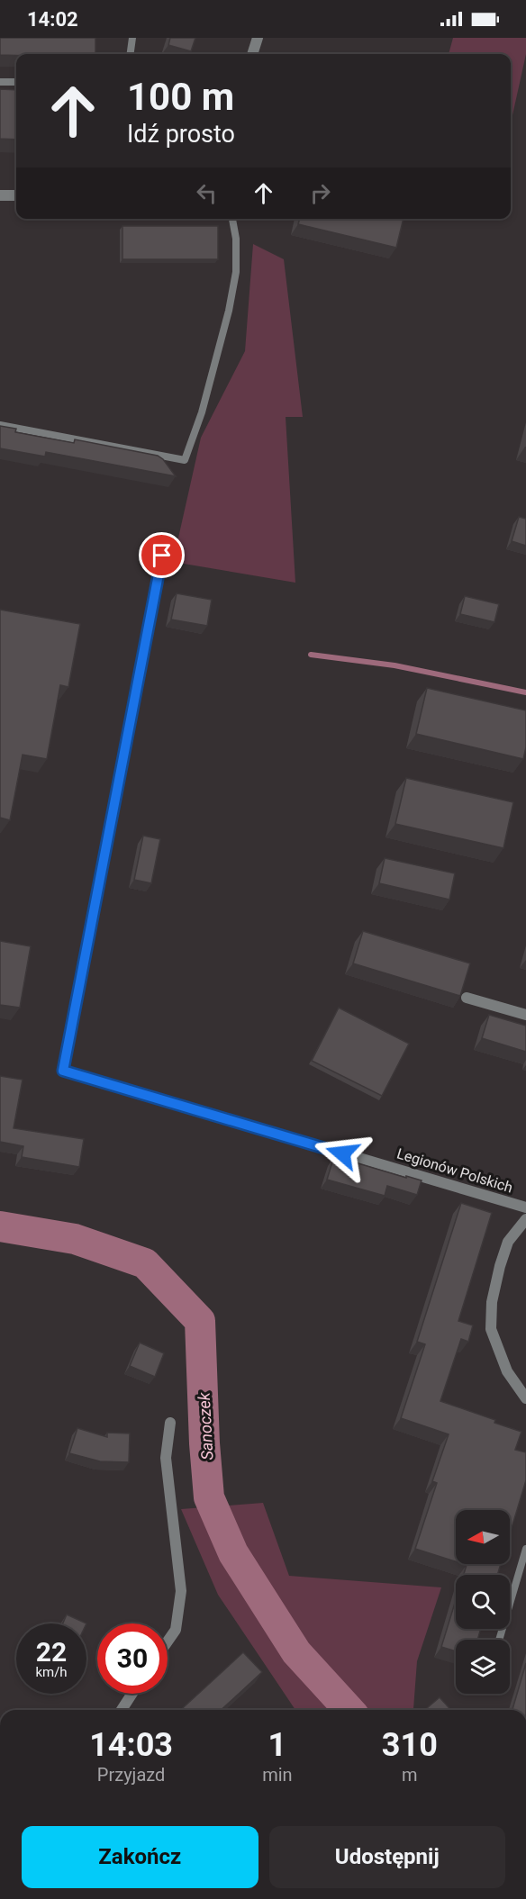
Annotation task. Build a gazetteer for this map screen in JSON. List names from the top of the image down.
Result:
{
  "streets": {
    "street": ["Legionów Polskich"]
  },
  "water": ["Sanoczek"],
  "north": "left",
  "page": {
    "status": "14:02",
    "turn": ["100 m", "Idź prosto"],
    "speed": "22 km/h",
    "limit": "30",
    "eta": [
      "14:03",
      "Przyjazd",
      "1",
      "min",
      "310",
      "m"
    ],
    "buttons": ["Zakończ", "Udostępnij"]
  }
}
